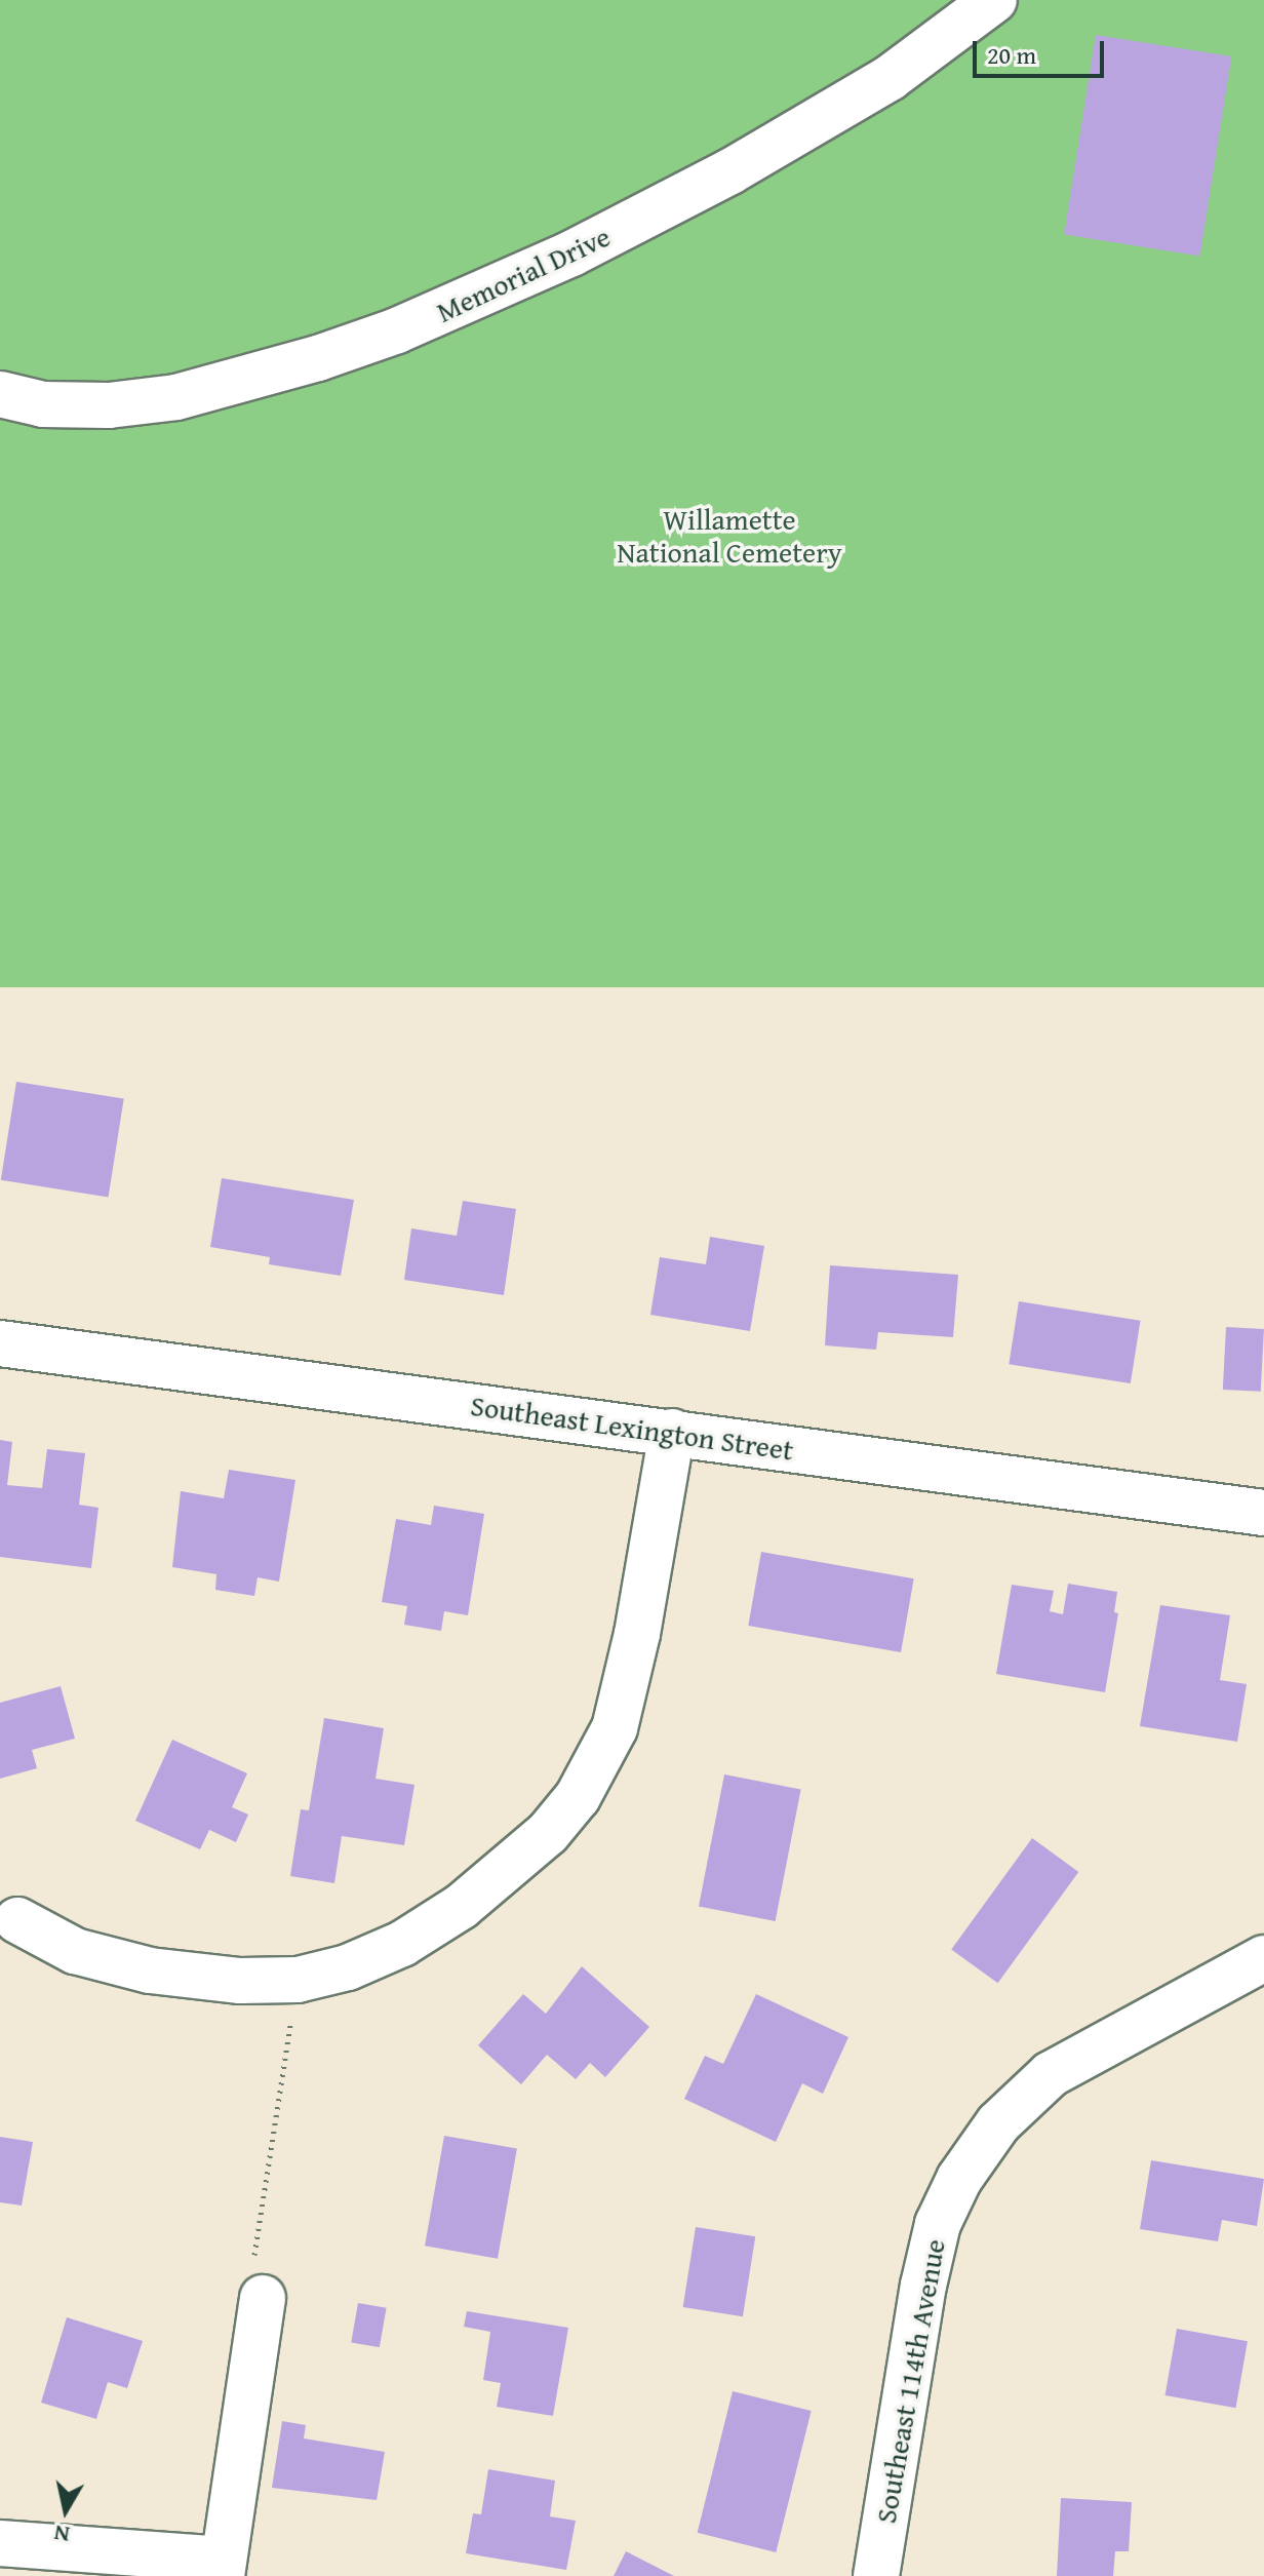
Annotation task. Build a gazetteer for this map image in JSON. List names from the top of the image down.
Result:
{
  "streets": {
    "street": ["Memorial Drive", "Southeast Lexington Street", "Southeast 114th Avenue"]
  },
  "parks": ["Willamette National Cemetery"],
  "scale_bar": "20 m",
  "north": "bottom"
}
